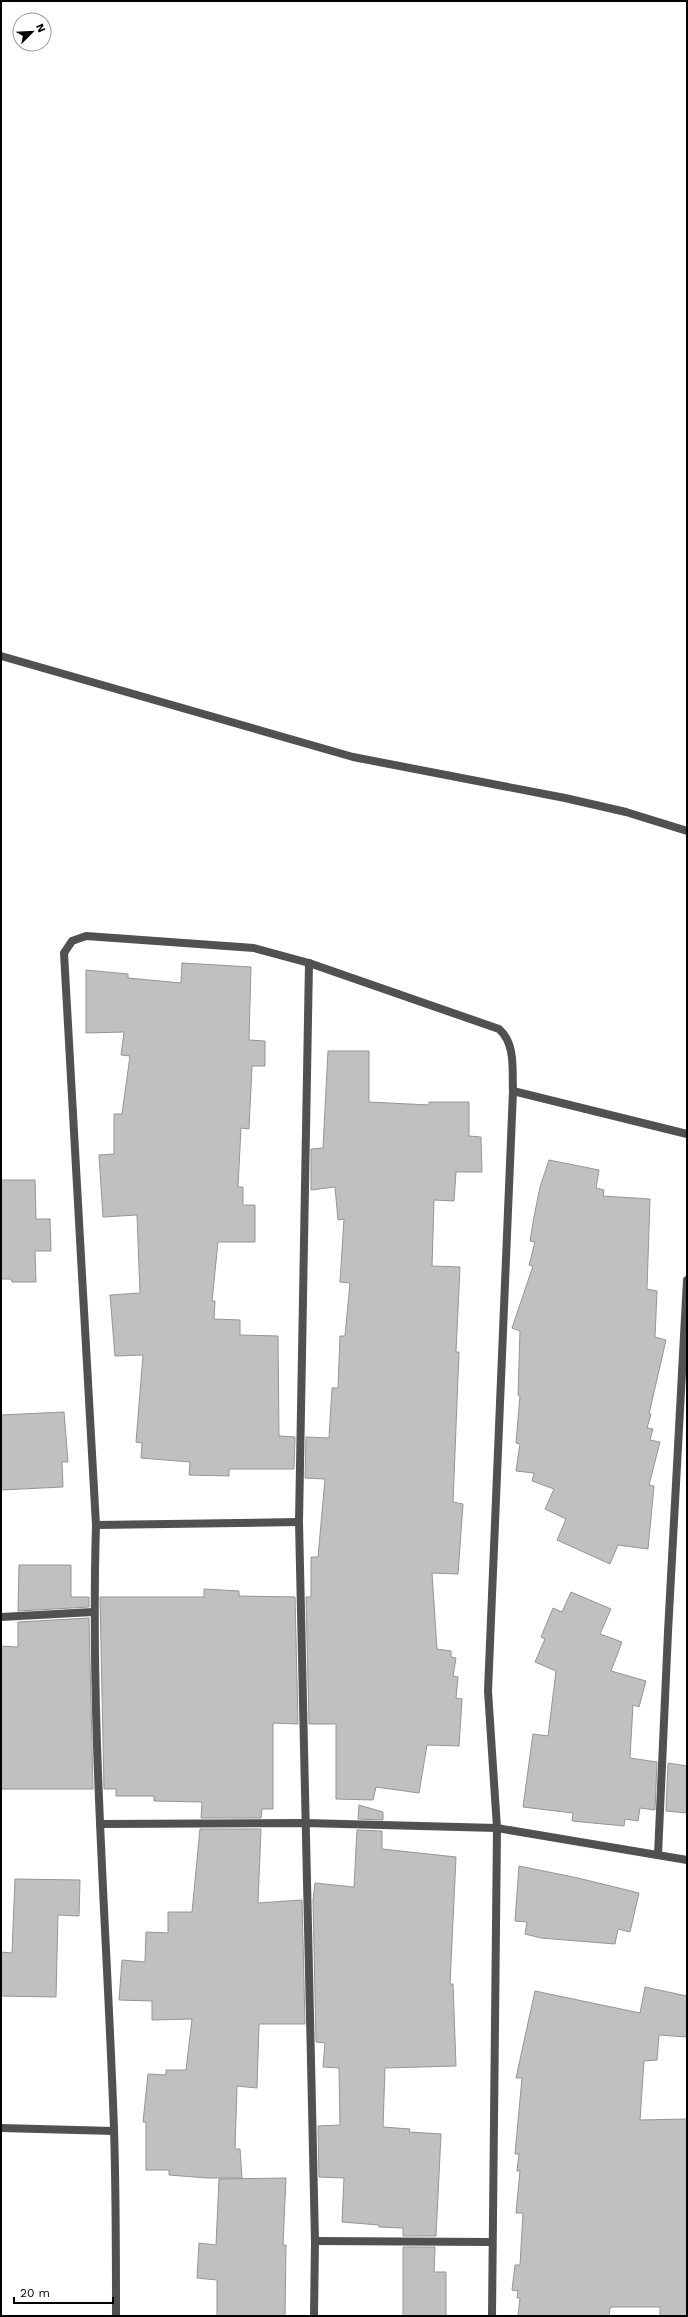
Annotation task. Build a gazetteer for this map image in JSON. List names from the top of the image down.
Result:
{
  "scale_bar": "20 m",
  "north": "top right"
}
